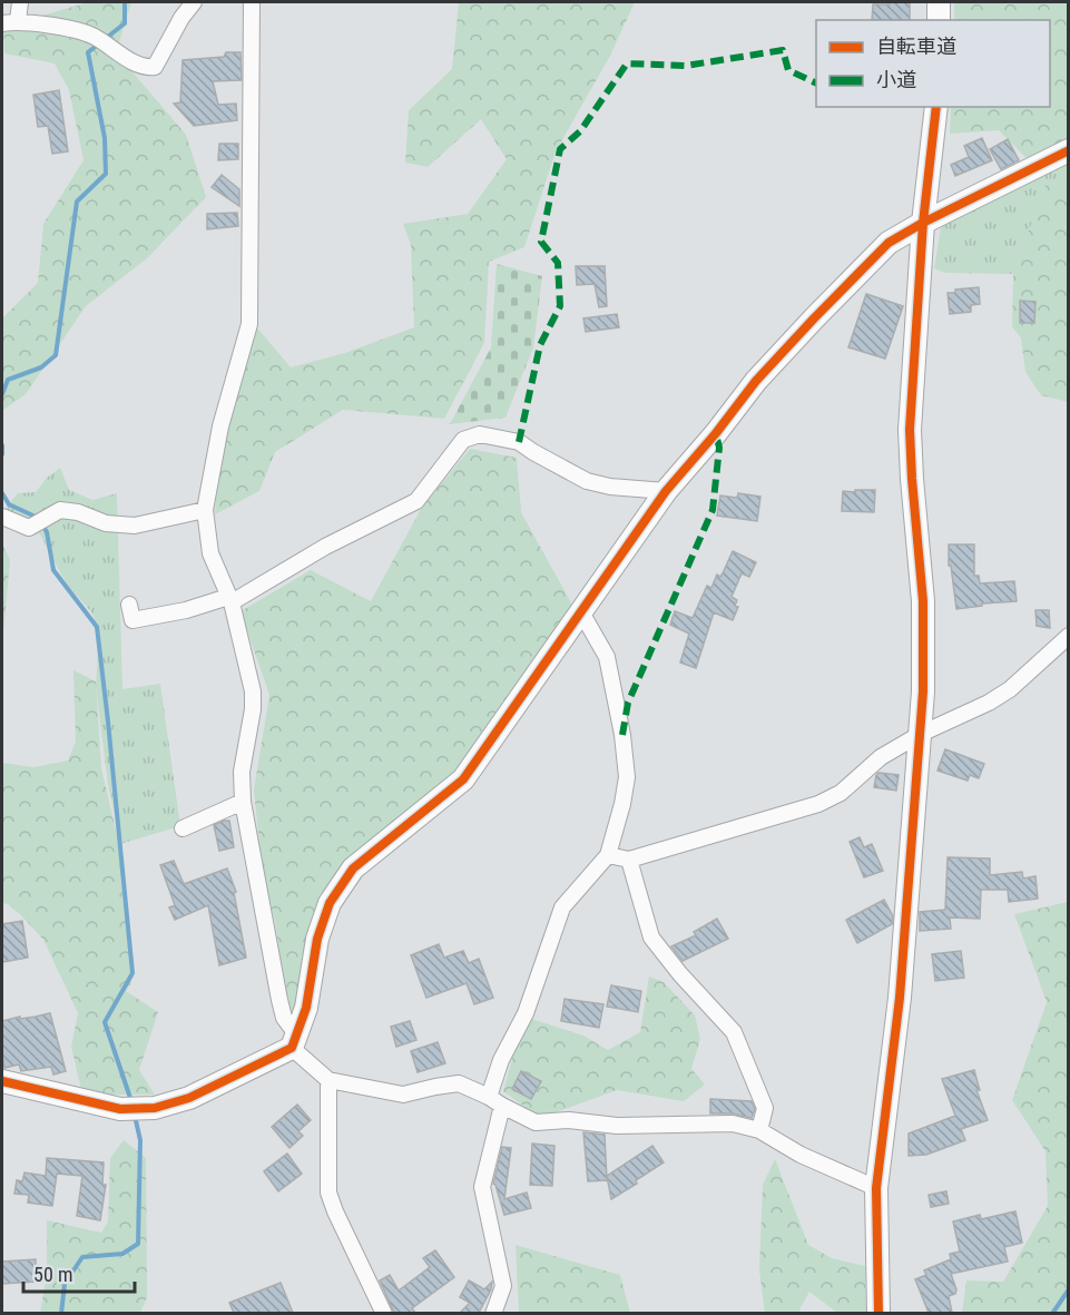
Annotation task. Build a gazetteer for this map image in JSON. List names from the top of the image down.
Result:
{
  "legend": ["自転車道", "小道"],
  "scale_bar": "50 m"
}
